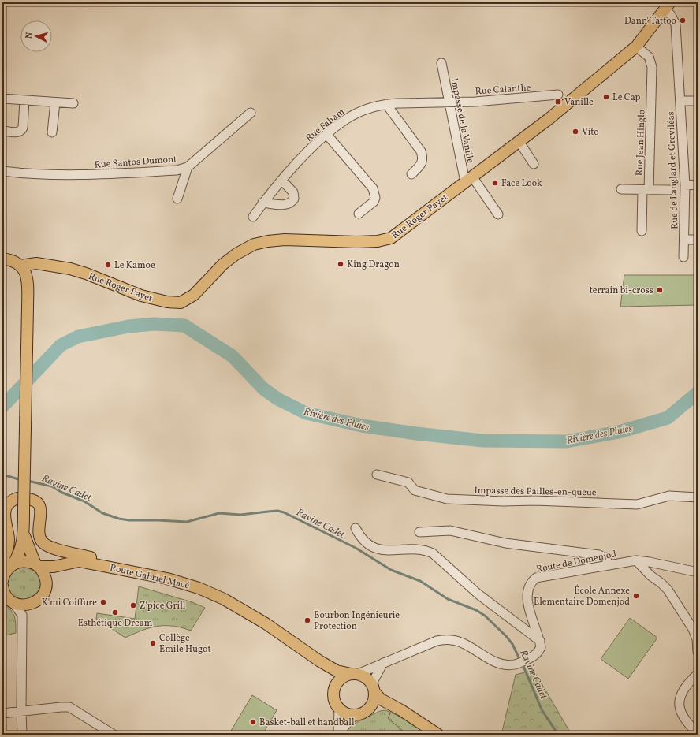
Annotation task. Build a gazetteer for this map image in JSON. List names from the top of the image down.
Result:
{
  "streets": {
    "main road": ["Rue Roger Payet", "Route Gabriel Macé"],
    "street": [
      "Rue Calanthe",
      "Impasse de la Vanille",
      "Rue Faham",
      "Rue Jean Hinglo",
      "Rue Santos Dumont",
      "Rue de Langlard et Greviléas",
      "Impasse des Pailles-en-queue",
      "Route de Domenjod"
    ]
  },
  "crossings": [
    ["Rue Calanthe", "Impasse de la Vanille"],
    ["Rue Calanthe", "Rue Faham"],
    ["Impasse de la Vanille", "Rue Faham"],
    ["Impasse de la Vanille", "Rue Roger Payet"],
    ["Rue Jean Hinglo", "Rue Roger Payet"],
    ["Rue de Langlard et Greviléas", "Rue Roger Payet"]
  ],
  "water": ["Rivière des Pluies", "Ravine Cadet"],
  "places": {
    "other": [
      "Dann' Tattoo",
      "Le Cap",
      "Vito",
      "Face Look",
      "King Dragon",
      "Le Kamoe",
      "terrain bi-cross",
      "École Annexe Elementaire Domenjod",
      "K'mi Coiffure",
      "Z'pice Grill",
      "Esthétique Dream",
      "Bourbon Ingénieurie Protection",
      "Collège Emile Hugot",
      "Basket-ball et handball"
    ],
    "transit": ["Vanille"]
  },
  "north": "left"
}
